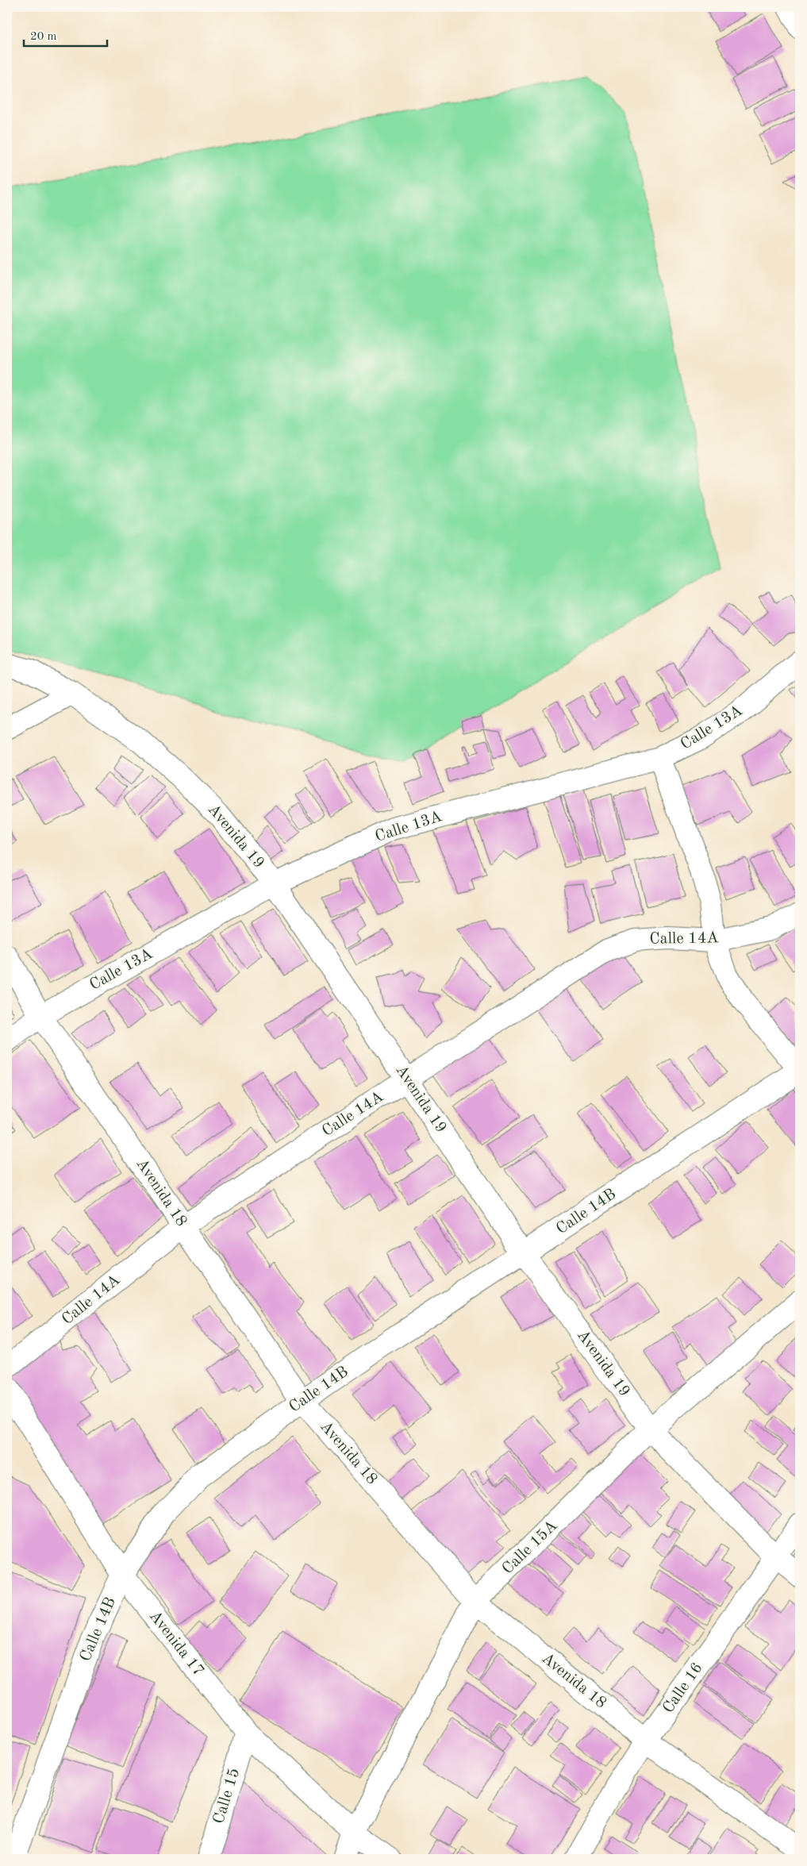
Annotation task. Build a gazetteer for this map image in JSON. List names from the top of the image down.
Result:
{
  "streets": {
    "street": [
      "Calle 13A",
      "Avenida 19",
      "Calle 14A",
      "Avenida 18",
      "Calle 14B",
      "Calle 15A",
      "Avenida 17",
      "Calle 16",
      "Calle 15"
    ]
  },
  "crossings": [
    ["Calle 13A", "Avenida 19"],
    ["Calle 13A", "Avenida 18"],
    ["Avenida 19", "Calle 14A"],
    ["Avenida 19", "Calle 14B"],
    ["Avenida 19", "Calle 15A"],
    ["Avenida 19", "Calle 16"],
    ["Calle 14A", "Avenida 18"],
    ["Avenida 18", "Calle 14B"],
    ["Avenida 18", "Calle 15A"],
    ["Avenida 18", "Calle 16"],
    ["Calle 14B", "Avenida 17"],
    ["Calle 15A", "Avenida 17"],
    ["Avenida 17", "Calle 15"]
  ],
  "scale_bar": "20 m"
}
